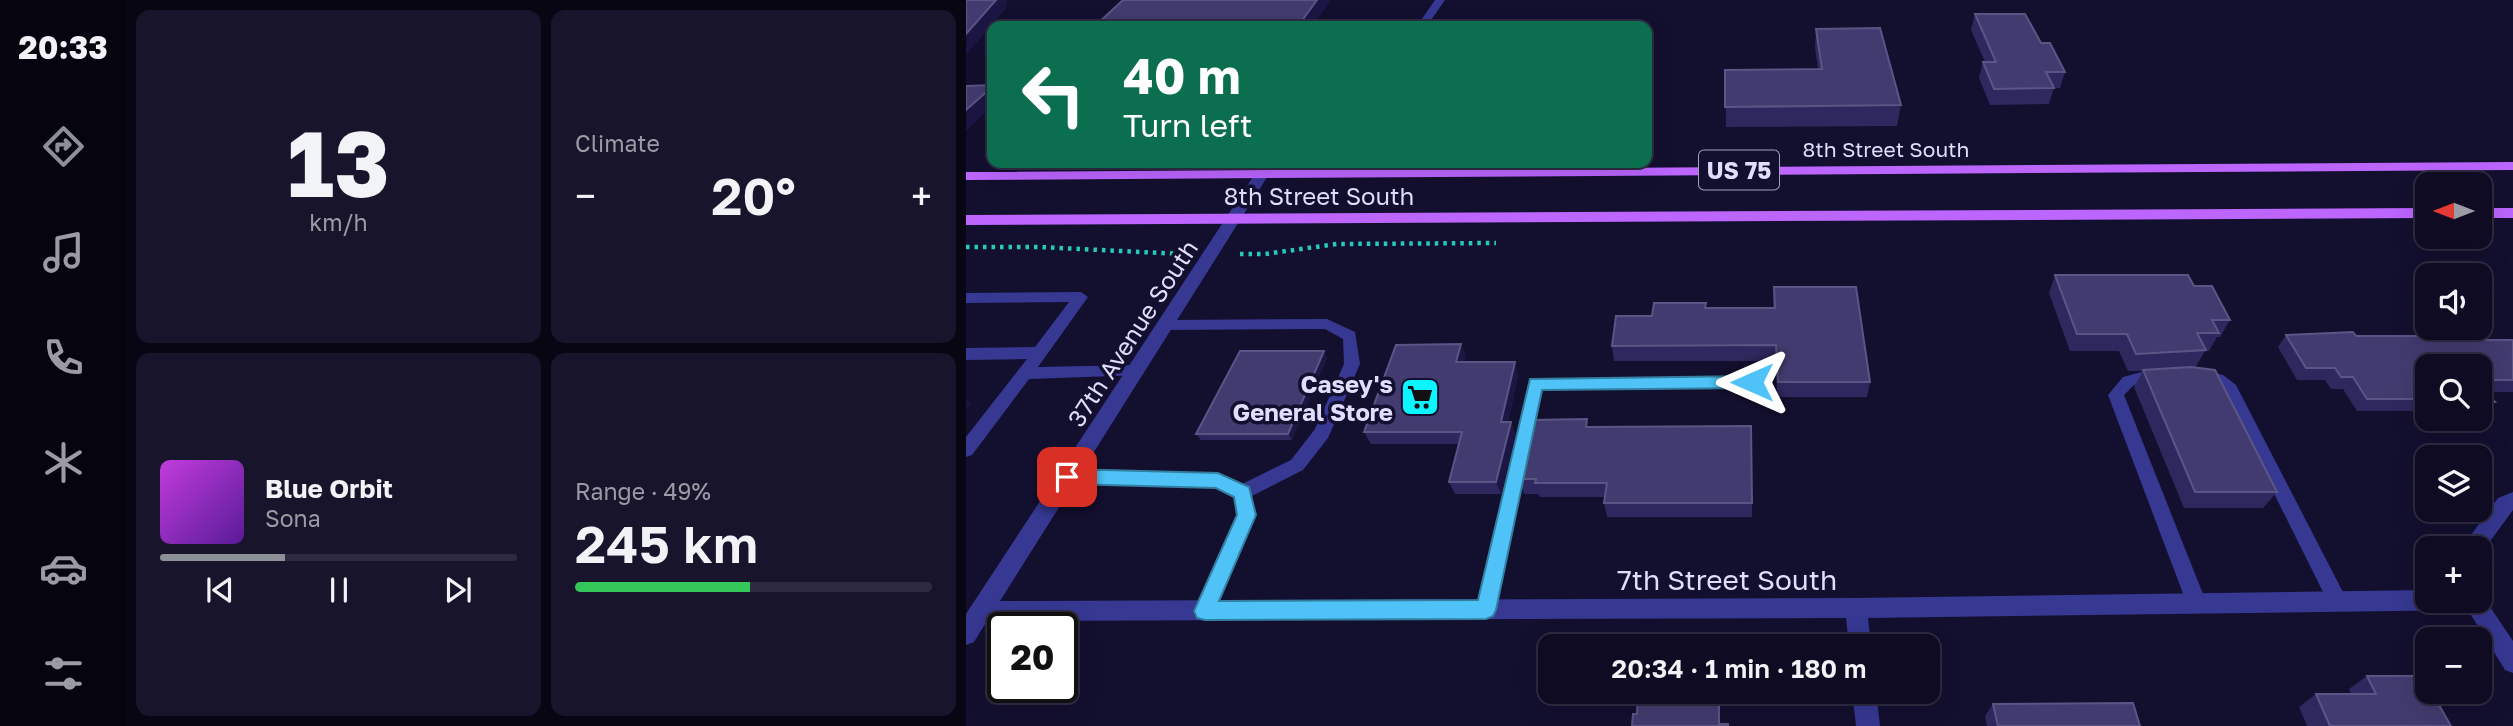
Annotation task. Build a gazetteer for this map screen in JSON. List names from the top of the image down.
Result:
{
  "streets": {
    "main road": ["8th Street South", "US 75"],
    "street": ["37th Avenue South", "7th Street South"]
  },
  "crossings": [
    ["8th Street South", "37th Avenue South"],
    ["37th Avenue South", "7th Street South"]
  ],
  "places": {
    "supermarket": ["Casey's General Store"]
  },
  "north": "left",
  "page": {
    "tabs": "20:33",
    "tile": [
      ["13", "km/h"],
      "Climate",
      ["Range · 49%", "245 km"]
    ],
    "turn": ["40 m", "Turn left"],
    "heat": ["−", "20°", "+"],
    "map_buttons": ["+", "−"],
    "song": ["Blue Orbit", "Sona"],
    "limit": "20",
    "trip": "20:34 · 1 min · 180 m"
  }
}
